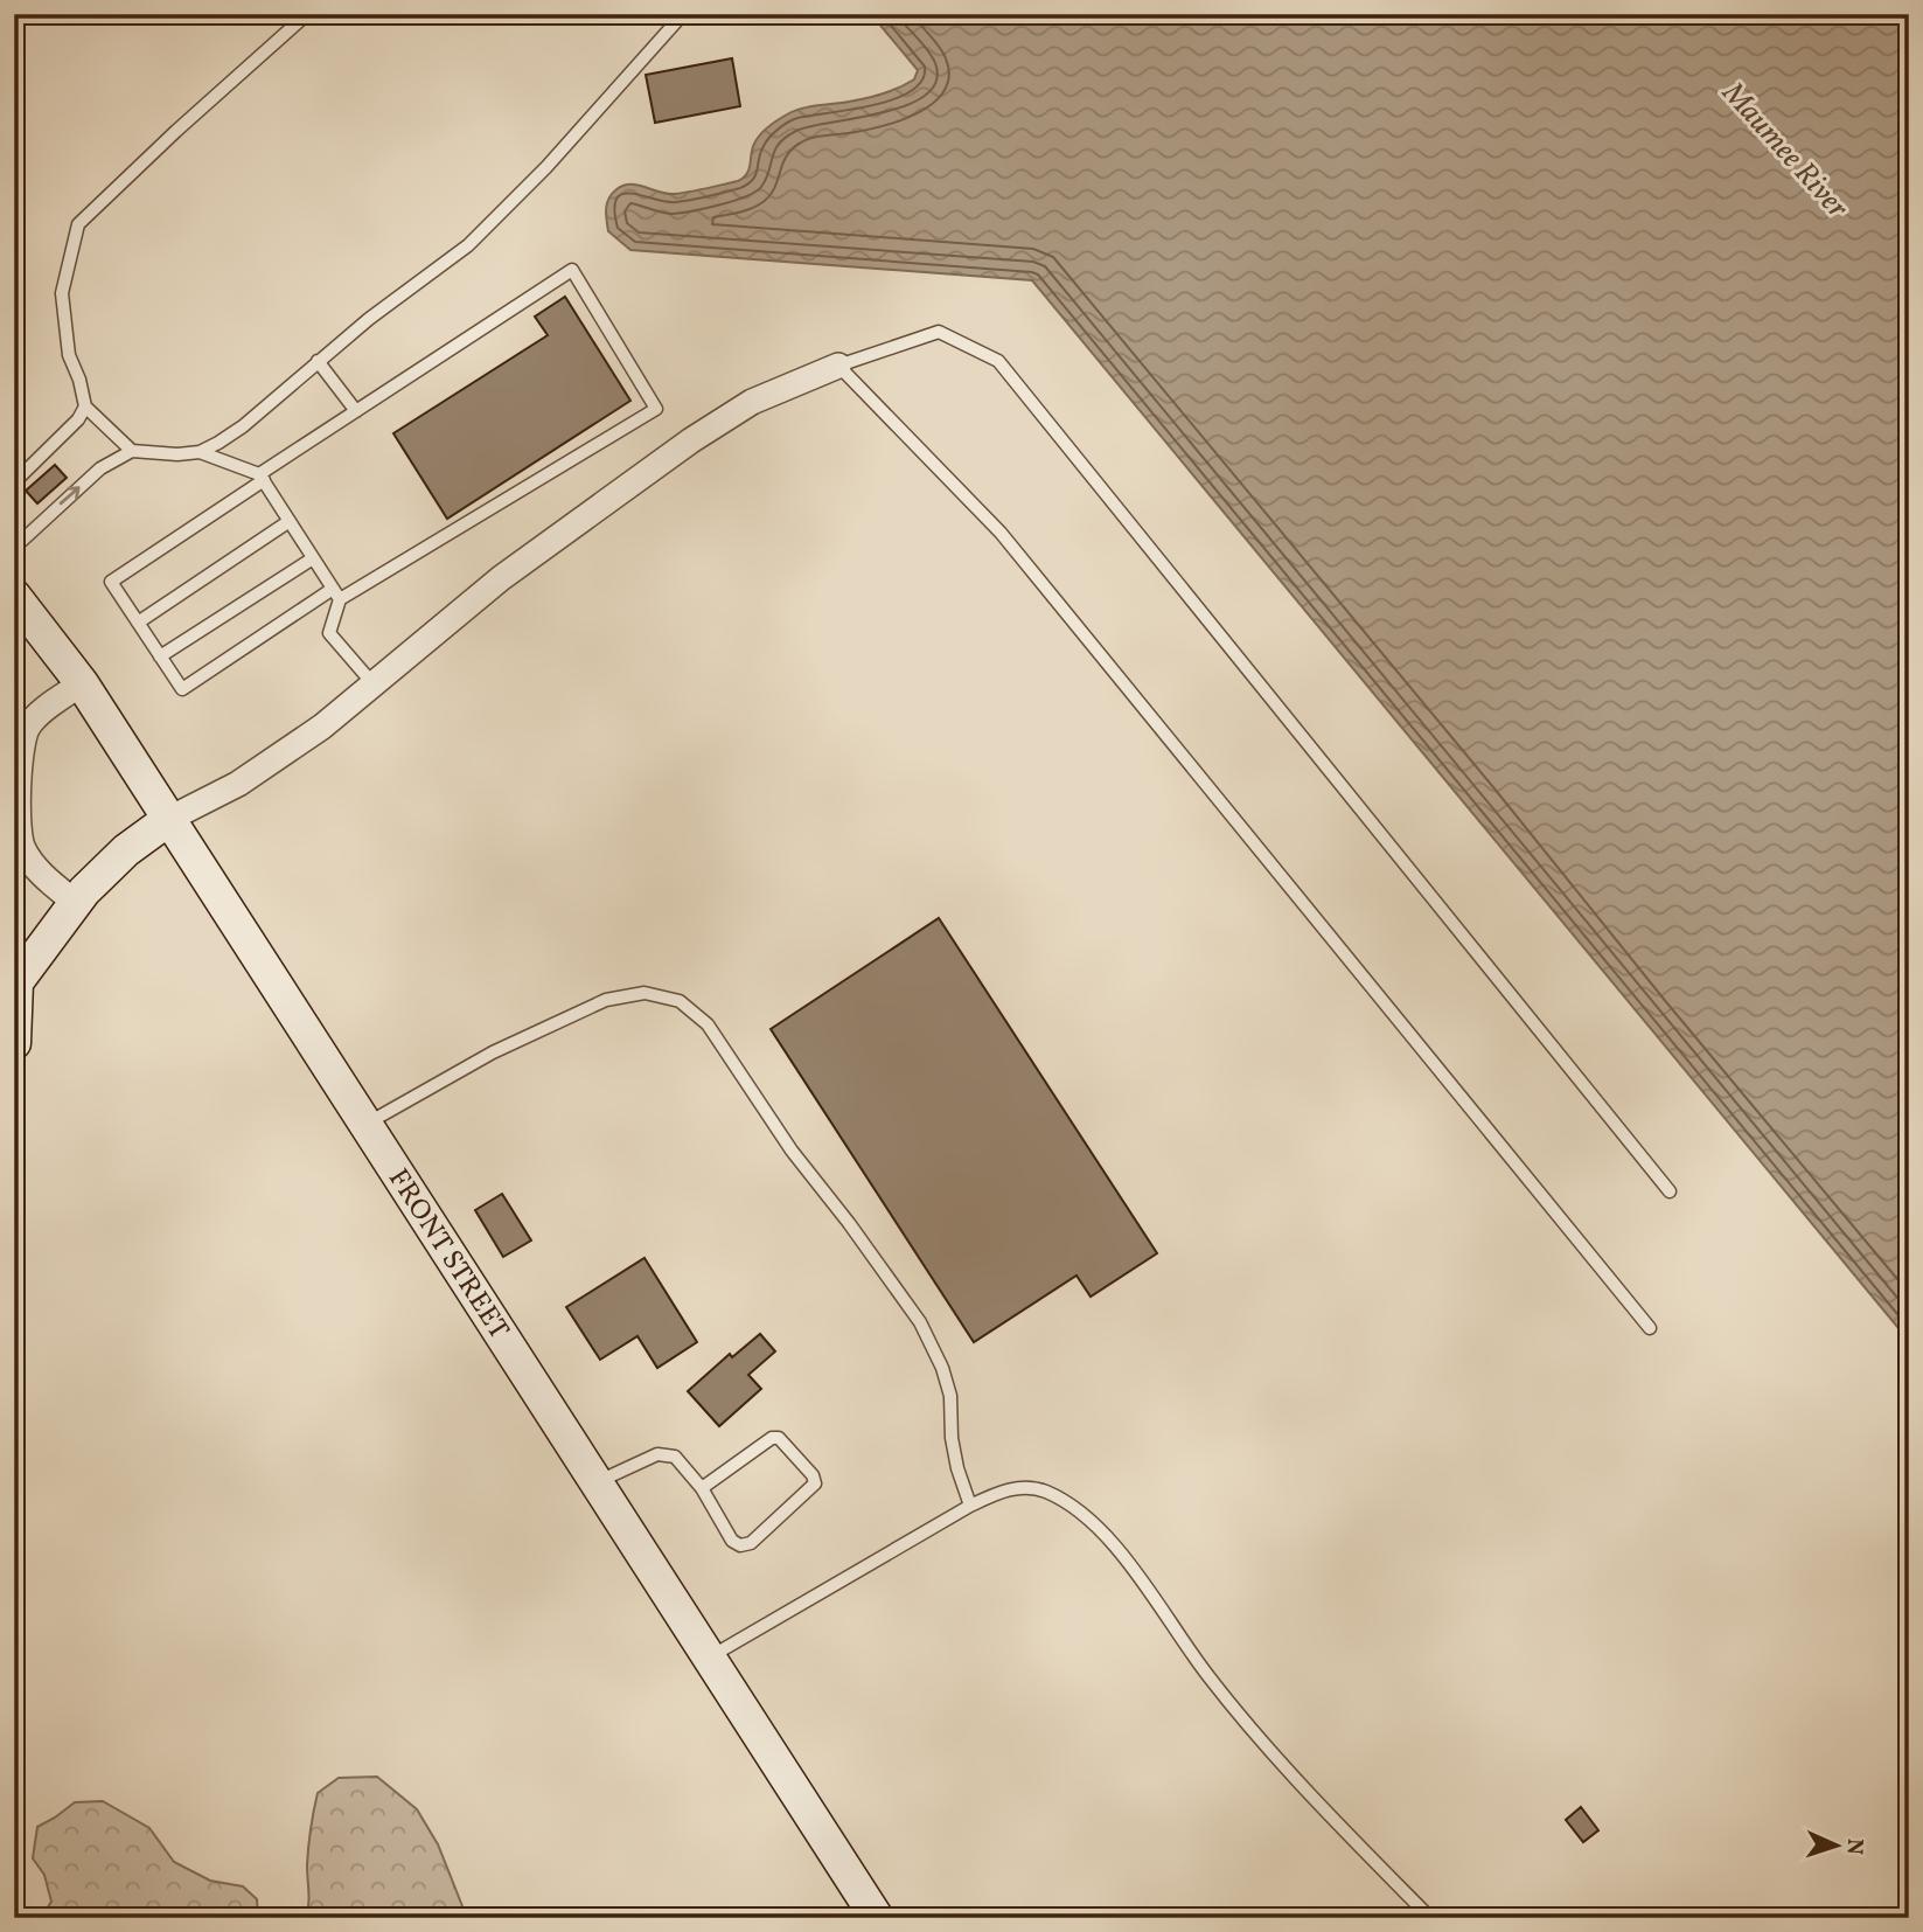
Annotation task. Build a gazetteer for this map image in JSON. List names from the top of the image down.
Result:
{
  "streets": {
    "street": ["FRONT STREET"]
  },
  "water": ["Maumee River"],
  "north": "right"
}
